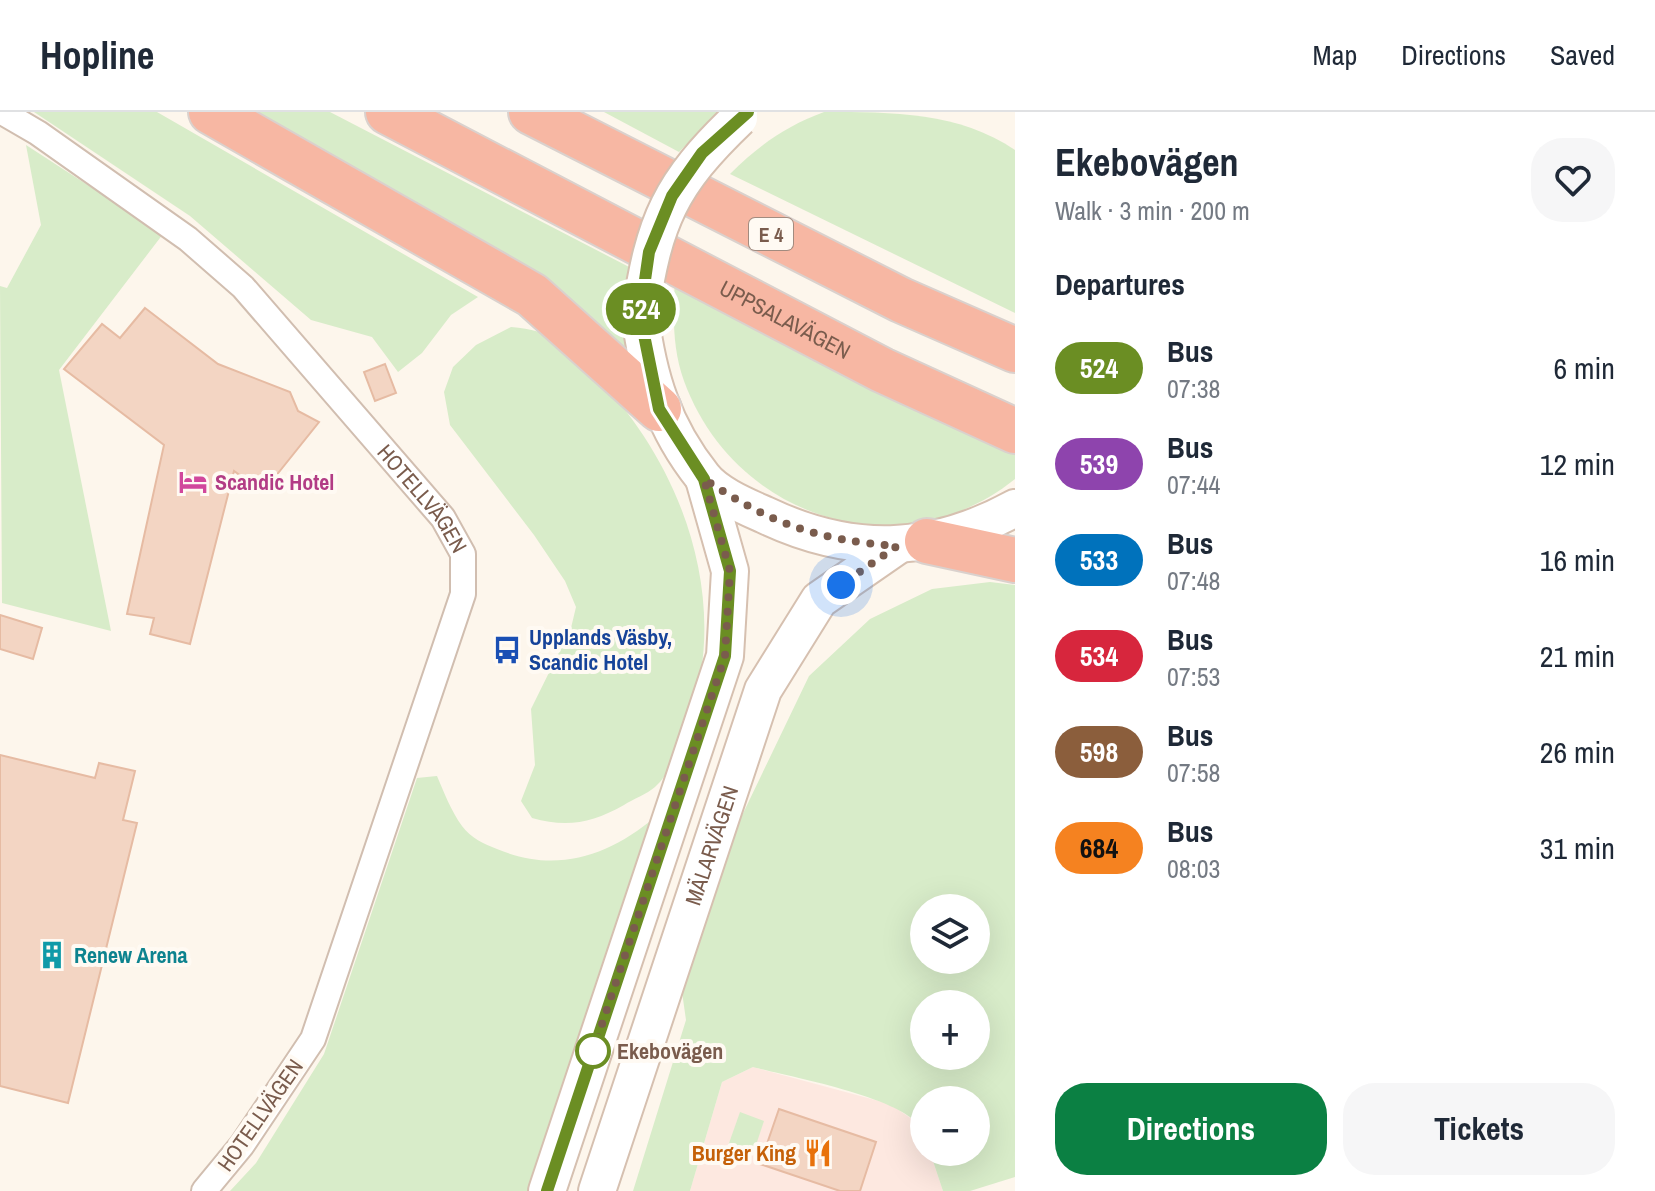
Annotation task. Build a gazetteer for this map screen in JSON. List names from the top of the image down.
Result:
{
  "streets": {
    "highway": ["E 4", "UPPSALAVÄGEN"],
    "main road": ["MÄLARVÄGEN"],
    "street": ["HOTELLVÄGEN"]
  },
  "places": {
    "hotel": ["Scandic Hotel"],
    "bus stop": ["Upplands Väsby, Scandic Hotel"],
    "building": ["Renew Arena"],
    "other": ["Ekebovägen"],
    "restaurant": ["Burger King"]
  },
  "lines": ["bus line 524"],
  "page": {
    "header": "Hopline",
    "nav": ["Map", "Directions", "Saved"],
    "on_map": "524",
    "heading": [
      ["Ekebovägen", "Walk · 3 min · 200 m"],
      "Departures"
    ],
    "list": [
      {
        "mark": "524",
        "name": "Bus",
        "note": "07:38",
        "value": "6 min"
      },
      {
        "mark": "539",
        "name": "Bus",
        "note": "07:44",
        "value": "12 min"
      },
      {
        "mark": "533",
        "name": "Bus",
        "note": "07:48",
        "value": "16 min"
      },
      {
        "mark": "534",
        "name": "Bus",
        "note": "07:53",
        "value": "21 min"
      },
      {
        "mark": "598",
        "name": "Bus",
        "note": "07:58",
        "value": "26 min"
      },
      {
        "mark": "684",
        "name": "Bus",
        "note": "08:03",
        "value": "31 min"
      }
    ],
    "map_buttons": ["+", "−"],
    "buttons": ["Directions", "Tickets"]
  }
}
